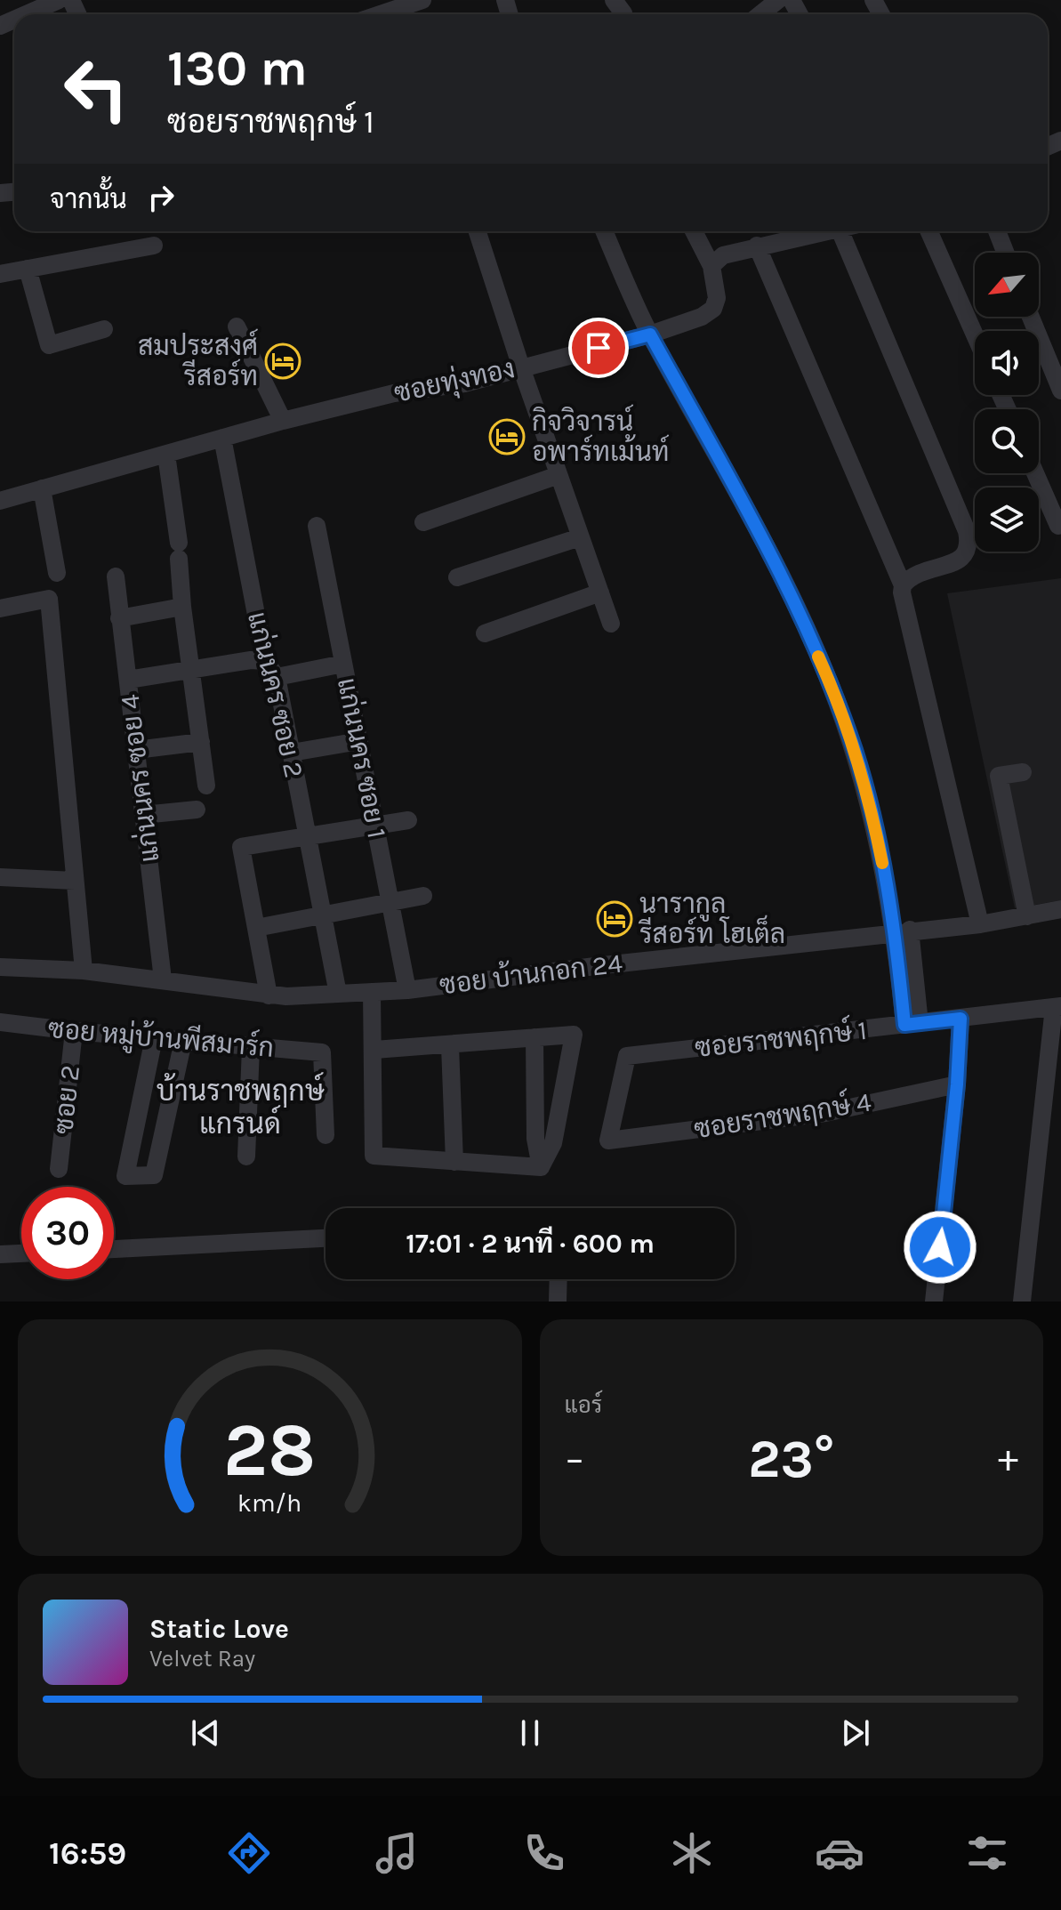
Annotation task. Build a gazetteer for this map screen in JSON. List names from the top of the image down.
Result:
{
  "streets": {
    "street": [
      "ซอยทุ่งทอง",
      "แก่นนคร ซอย 2",
      "แก่นนคร ซอย 1",
      "แก่นนคร ซอย 4",
      "ซอย บ้านกอก 24",
      "ซอย หมู่บ้านพีสมาร์ก",
      "ซอยราชพฤกษ์ 1",
      "ซอย 2",
      "ซอยราชพฤกษ์ 4"
    ]
  },
  "crossings": [
    ["ซอยทุ่งทอง", "แก่นนคร ซอย 2"],
    ["แก่นนคร ซอย 2", "ซอย บ้านกอก 24"],
    ["แก่นนคร ซอย 1", "ซอย บ้านกอก 24"],
    ["แก่นนคร ซอย 4", "ซอย บ้านกอก 24"],
    ["ซอย หมู่บ้านพีสมาร์ก", "ซอย 2"],
    ["ซอยราชพฤกษ์ 1", "ซอยราชพฤกษ์ 4"]
  ],
  "districts": ["บ้านราชพฤกษ์ แกรนด์"],
  "places": {
    "hotel": ["สมประสงศ์ รีสอร์ท", "กิจวิจารน์ อพาร์ทเม้นท์", "นารากูล รีสอร์ท โฮเต็ล"]
  },
  "north": "bottom left",
  "page": {
    "turn": ["130 m", "ซอยราชพฤกษ์ 1"],
    "then": "จากนั้น",
    "limit": "30",
    "trip": "17:01 · 2 นาที · 600 m",
    "tile": "แอร์",
    "heat": ["−", "23°", "+"],
    "song": ["Static Love", "Velvet Ray"],
    "tabs": "16:59",
    "gauge": ["28", "km/h"]
  }
}
